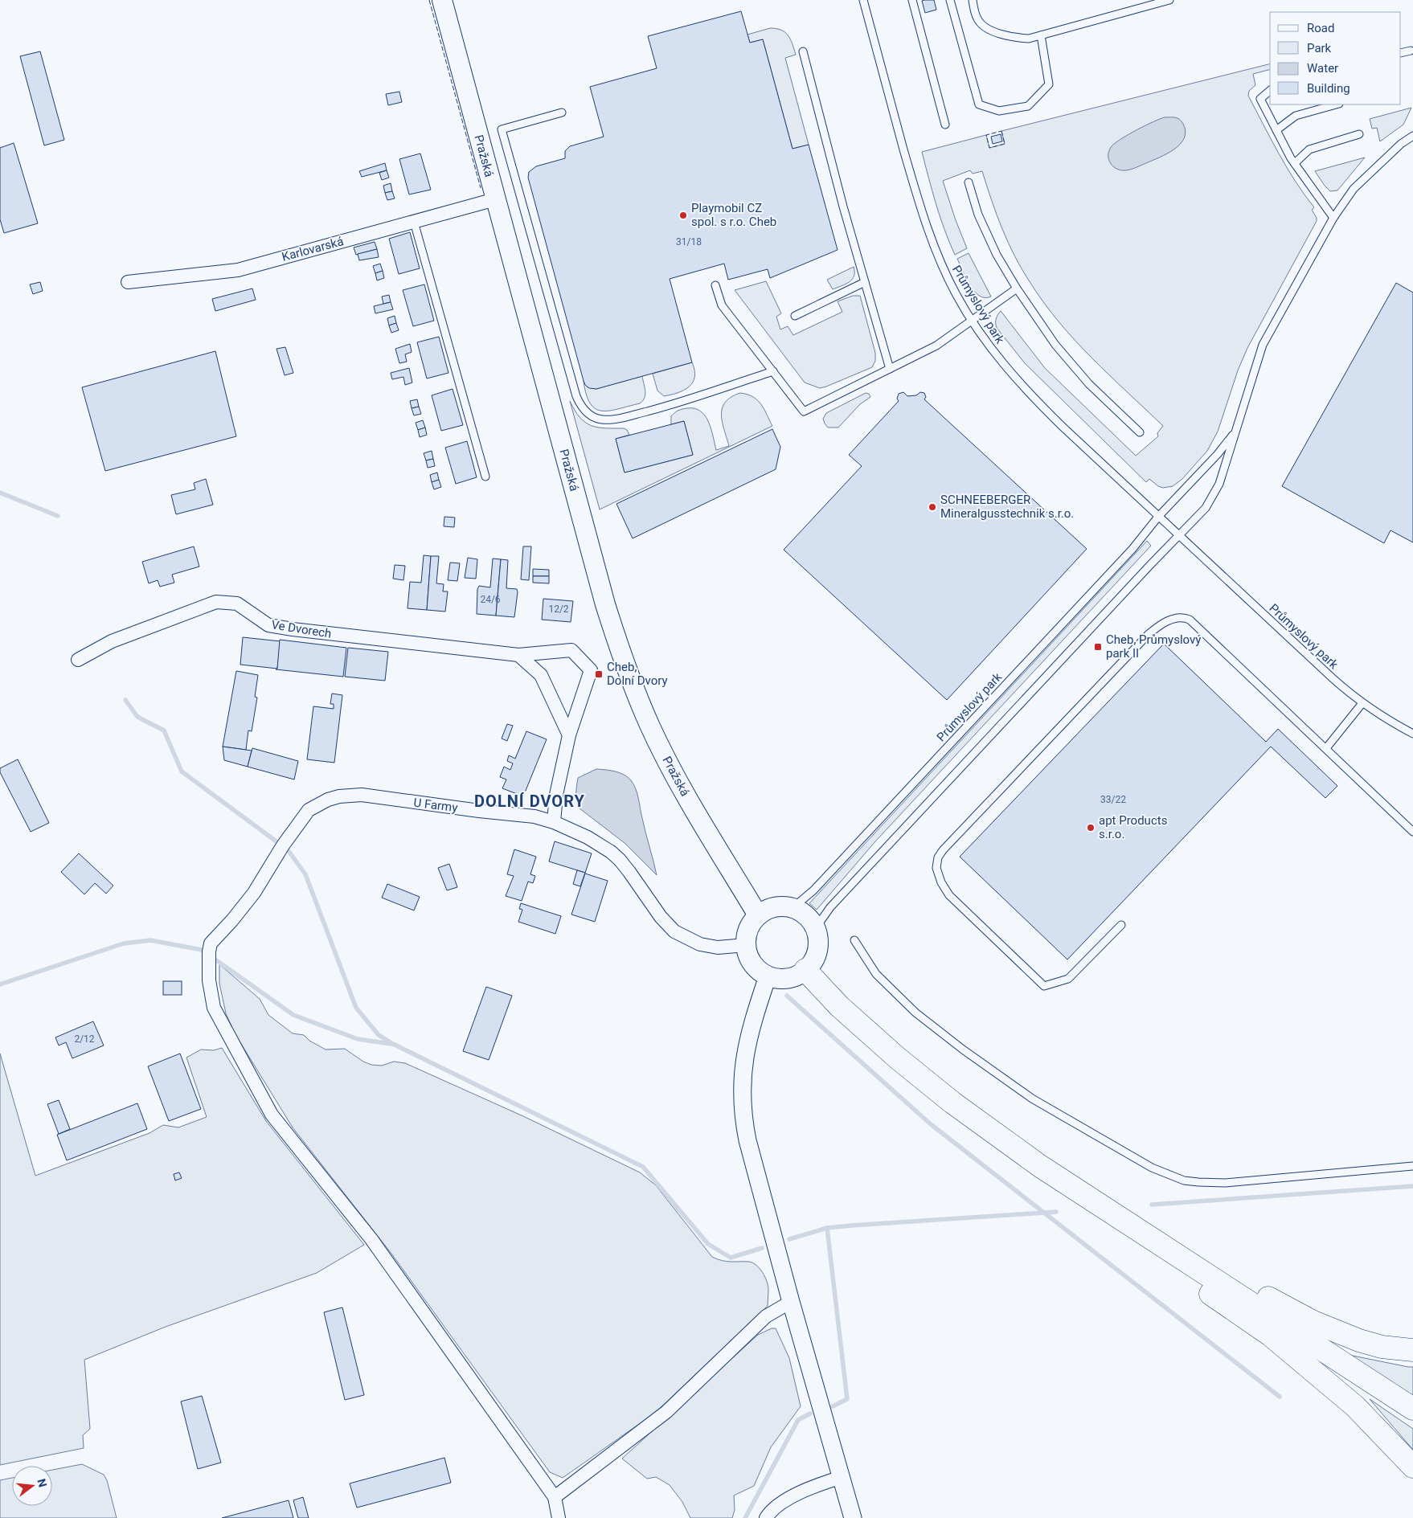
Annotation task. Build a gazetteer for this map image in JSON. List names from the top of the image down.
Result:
{
  "streets": {
    "main road": ["Pražská"],
    "street": ["Karlovarská", "Ve Dvorech", "U Farmy"],
    "lane": ["Průmyslový park"]
  },
  "crossings": [
    ["Pražská", "Karlovarská"],
    ["Pražská", "Průmyslový park"],
    ["Pražská", "U Farmy"],
    ["Průmyslový park", "U Farmy"],
    ["Ve Dvorech", "U Farmy"]
  ],
  "districts": ["DOLNÍ DVORY"],
  "places": {
    "other": ["Playmobil CZ spol. s r.o. Cheb", "SCHNEEBERGER Mineralgusstechnik s.r.o.", "apt Products s.r.o."],
    "transit": ["Cheb, Průmyslový park II", "Cheb, Dolní Dvory"]
  },
  "house_numbers": [
    "31/18",
    "24/6",
    "12/2",
    "33/22",
    "2/12"
  ],
  "legend": [
    "Road",
    "Park",
    "Water",
    "Building"
  ],
  "north": "right"
}
